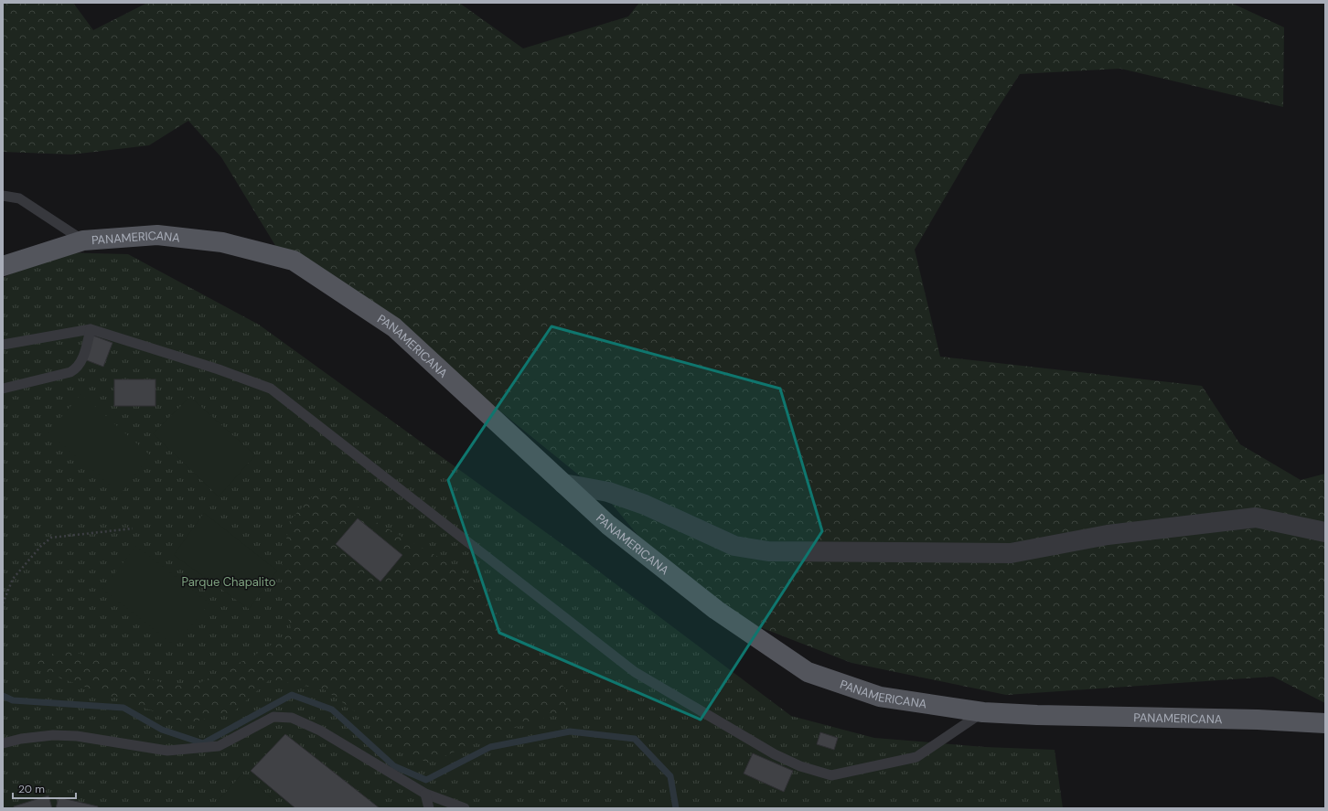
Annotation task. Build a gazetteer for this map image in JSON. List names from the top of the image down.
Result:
{
  "streets": {
    "main road": ["PANAMERICANA"]
  },
  "parks": ["Parque Chapalito"],
  "scale_bar": "20 m"
}
